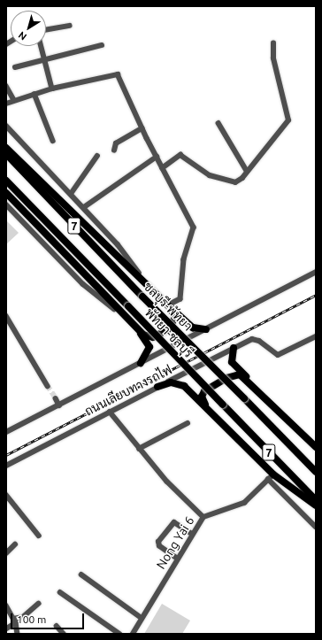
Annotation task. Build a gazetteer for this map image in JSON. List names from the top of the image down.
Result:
{
  "streets": {
    "highway": ["7", "ชลบุรี-พัทยา", "พัทยา-ชลบุรี"],
    "street": ["ถนนเลียบทางรถไฟ", "Nong Yai 6"]
  },
  "scale_bar": "100 m",
  "north": "bottom left"
}
